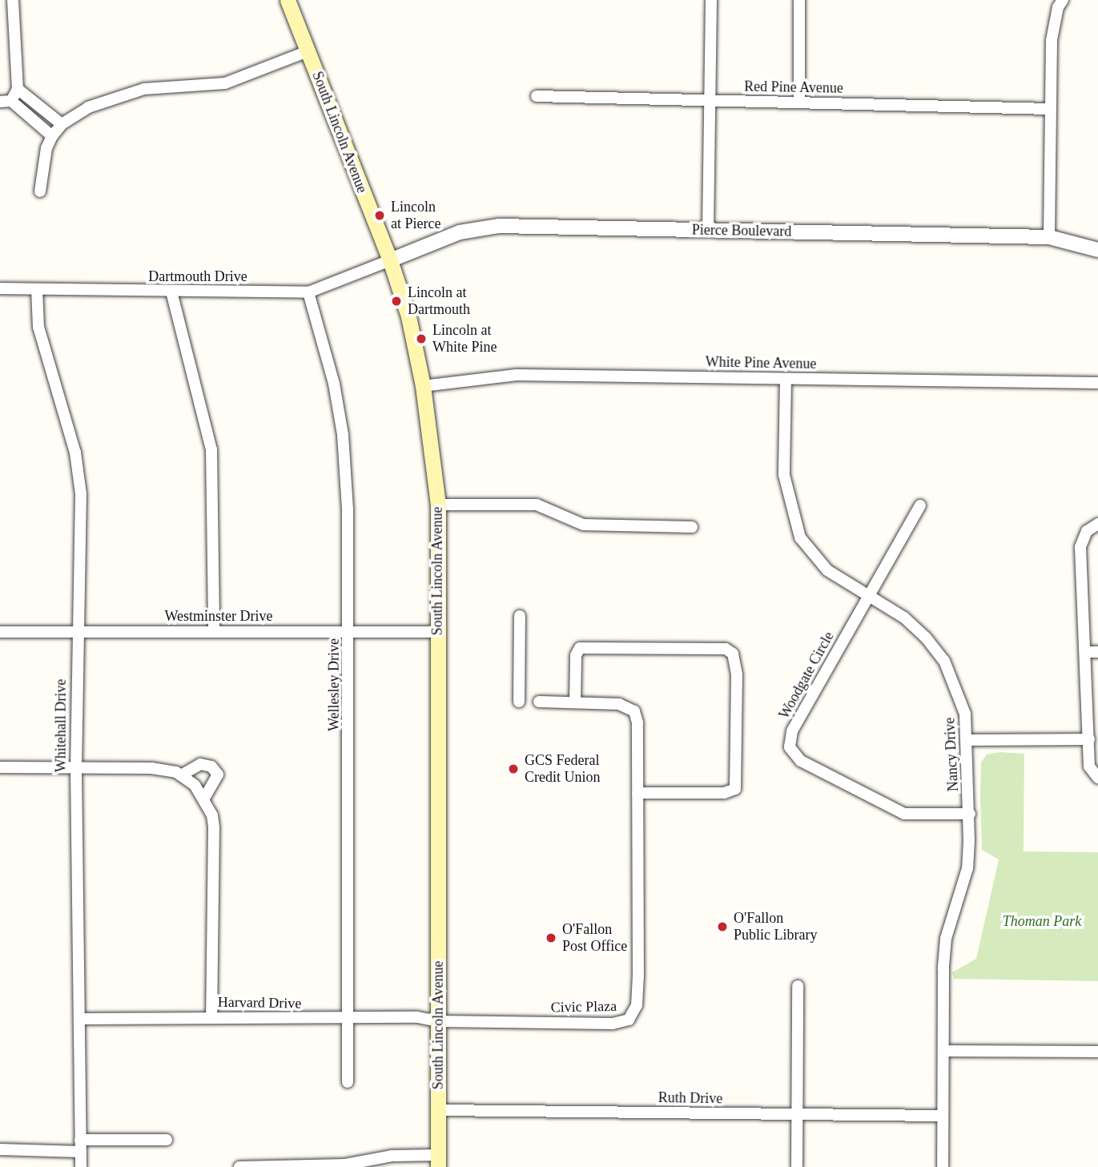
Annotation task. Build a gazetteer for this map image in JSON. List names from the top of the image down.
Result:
{
  "streets": {
    "main road": ["South Lincoln Avenue"],
    "street": [
      "Red Pine Avenue",
      "Pierce Boulevard",
      "Dartmouth Drive",
      "White Pine Avenue",
      "Westminster Drive",
      "Woodgate Circle",
      "Wellesley Drive",
      "Whitehall Drive",
      "Nancy Drive",
      "Harvard Drive",
      "Civic Plaza",
      "Ruth Drive"
    ]
  },
  "crossings": [
    ["South Lincoln Avenue", "Pierce Boulevard"],
    ["South Lincoln Avenue", "Dartmouth Drive"],
    ["South Lincoln Avenue", "White Pine Avenue"],
    ["South Lincoln Avenue", "Westminster Drive"],
    ["South Lincoln Avenue", "Harvard Drive"],
    ["South Lincoln Avenue", "Civic Plaza"],
    ["South Lincoln Avenue", "Ruth Drive"],
    ["Pierce Boulevard", "Dartmouth Drive"],
    ["Dartmouth Drive", "Wellesley Drive"],
    ["Dartmouth Drive", "Whitehall Drive"],
    ["White Pine Avenue", "Nancy Drive"],
    ["Westminster Drive", "Wellesley Drive"],
    ["Westminster Drive", "Whitehall Drive"],
    ["Woodgate Circle", "Nancy Drive"],
    ["Wellesley Drive", "Harvard Drive"],
    ["Whitehall Drive", "Harvard Drive"],
    ["Nancy Drive", "Ruth Drive"],
    ["Harvard Drive", "Civic Plaza"]
  ],
  "parks": ["Thoman Park"],
  "places": [
    "Lincoln at Pierce",
    "Lincoln at Dartmouth",
    "Lincoln at White Pine",
    "GCS Federal Credit Union",
    "O'Fallon Public Library",
    "O'Fallon Post Office"
  ]
}
